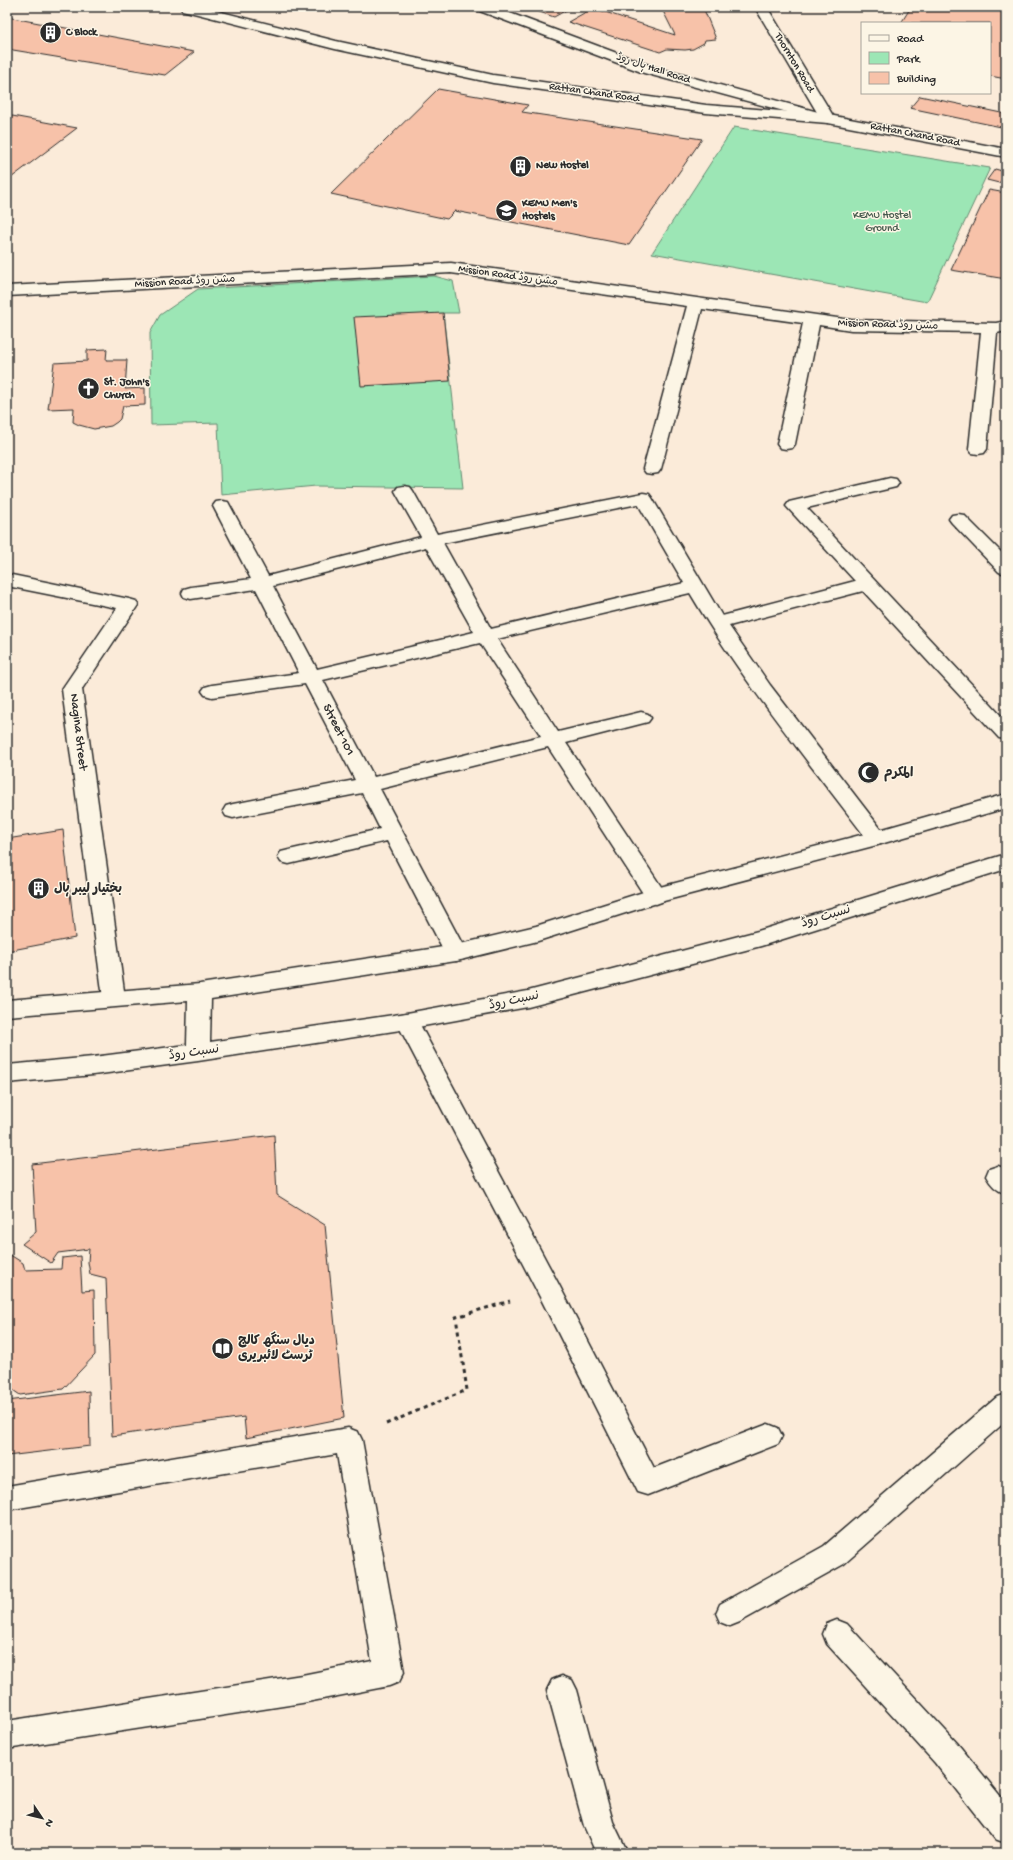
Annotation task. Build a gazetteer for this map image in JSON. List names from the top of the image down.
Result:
{
  "streets": {
    "street": [
      "Thornton Road",
      "ہال روڈ Hall Road",
      "Rattan Chand Road",
      "Mission Road مشن روڈ",
      "Street 101",
      "Nagina Street",
      "نسبت روڈ"
    ]
  },
  "crossings": [
    ["Thornton Road", "ہال روڈ Hall Road"],
    ["Thornton Road", "Rattan Chand Road"],
    ["ہال روڈ Hall Road", "Rattan Chand Road"]
  ],
  "parks": ["KEMU Hostel Ground"],
  "places": {
    "building": ["C Block", "New Hostel", "بختیار لیبر ہال"],
    "school or university": ["KEMU Men's Hostels"],
    "church": ["St. John's Church"],
    "mosque": ["المکرم"],
    "library": ["دیال سنگھ کالج ٹرسٹ لائبریری"]
  },
  "legend": ["Road", "Park", "Building"],
  "north": "bottom right"
}
